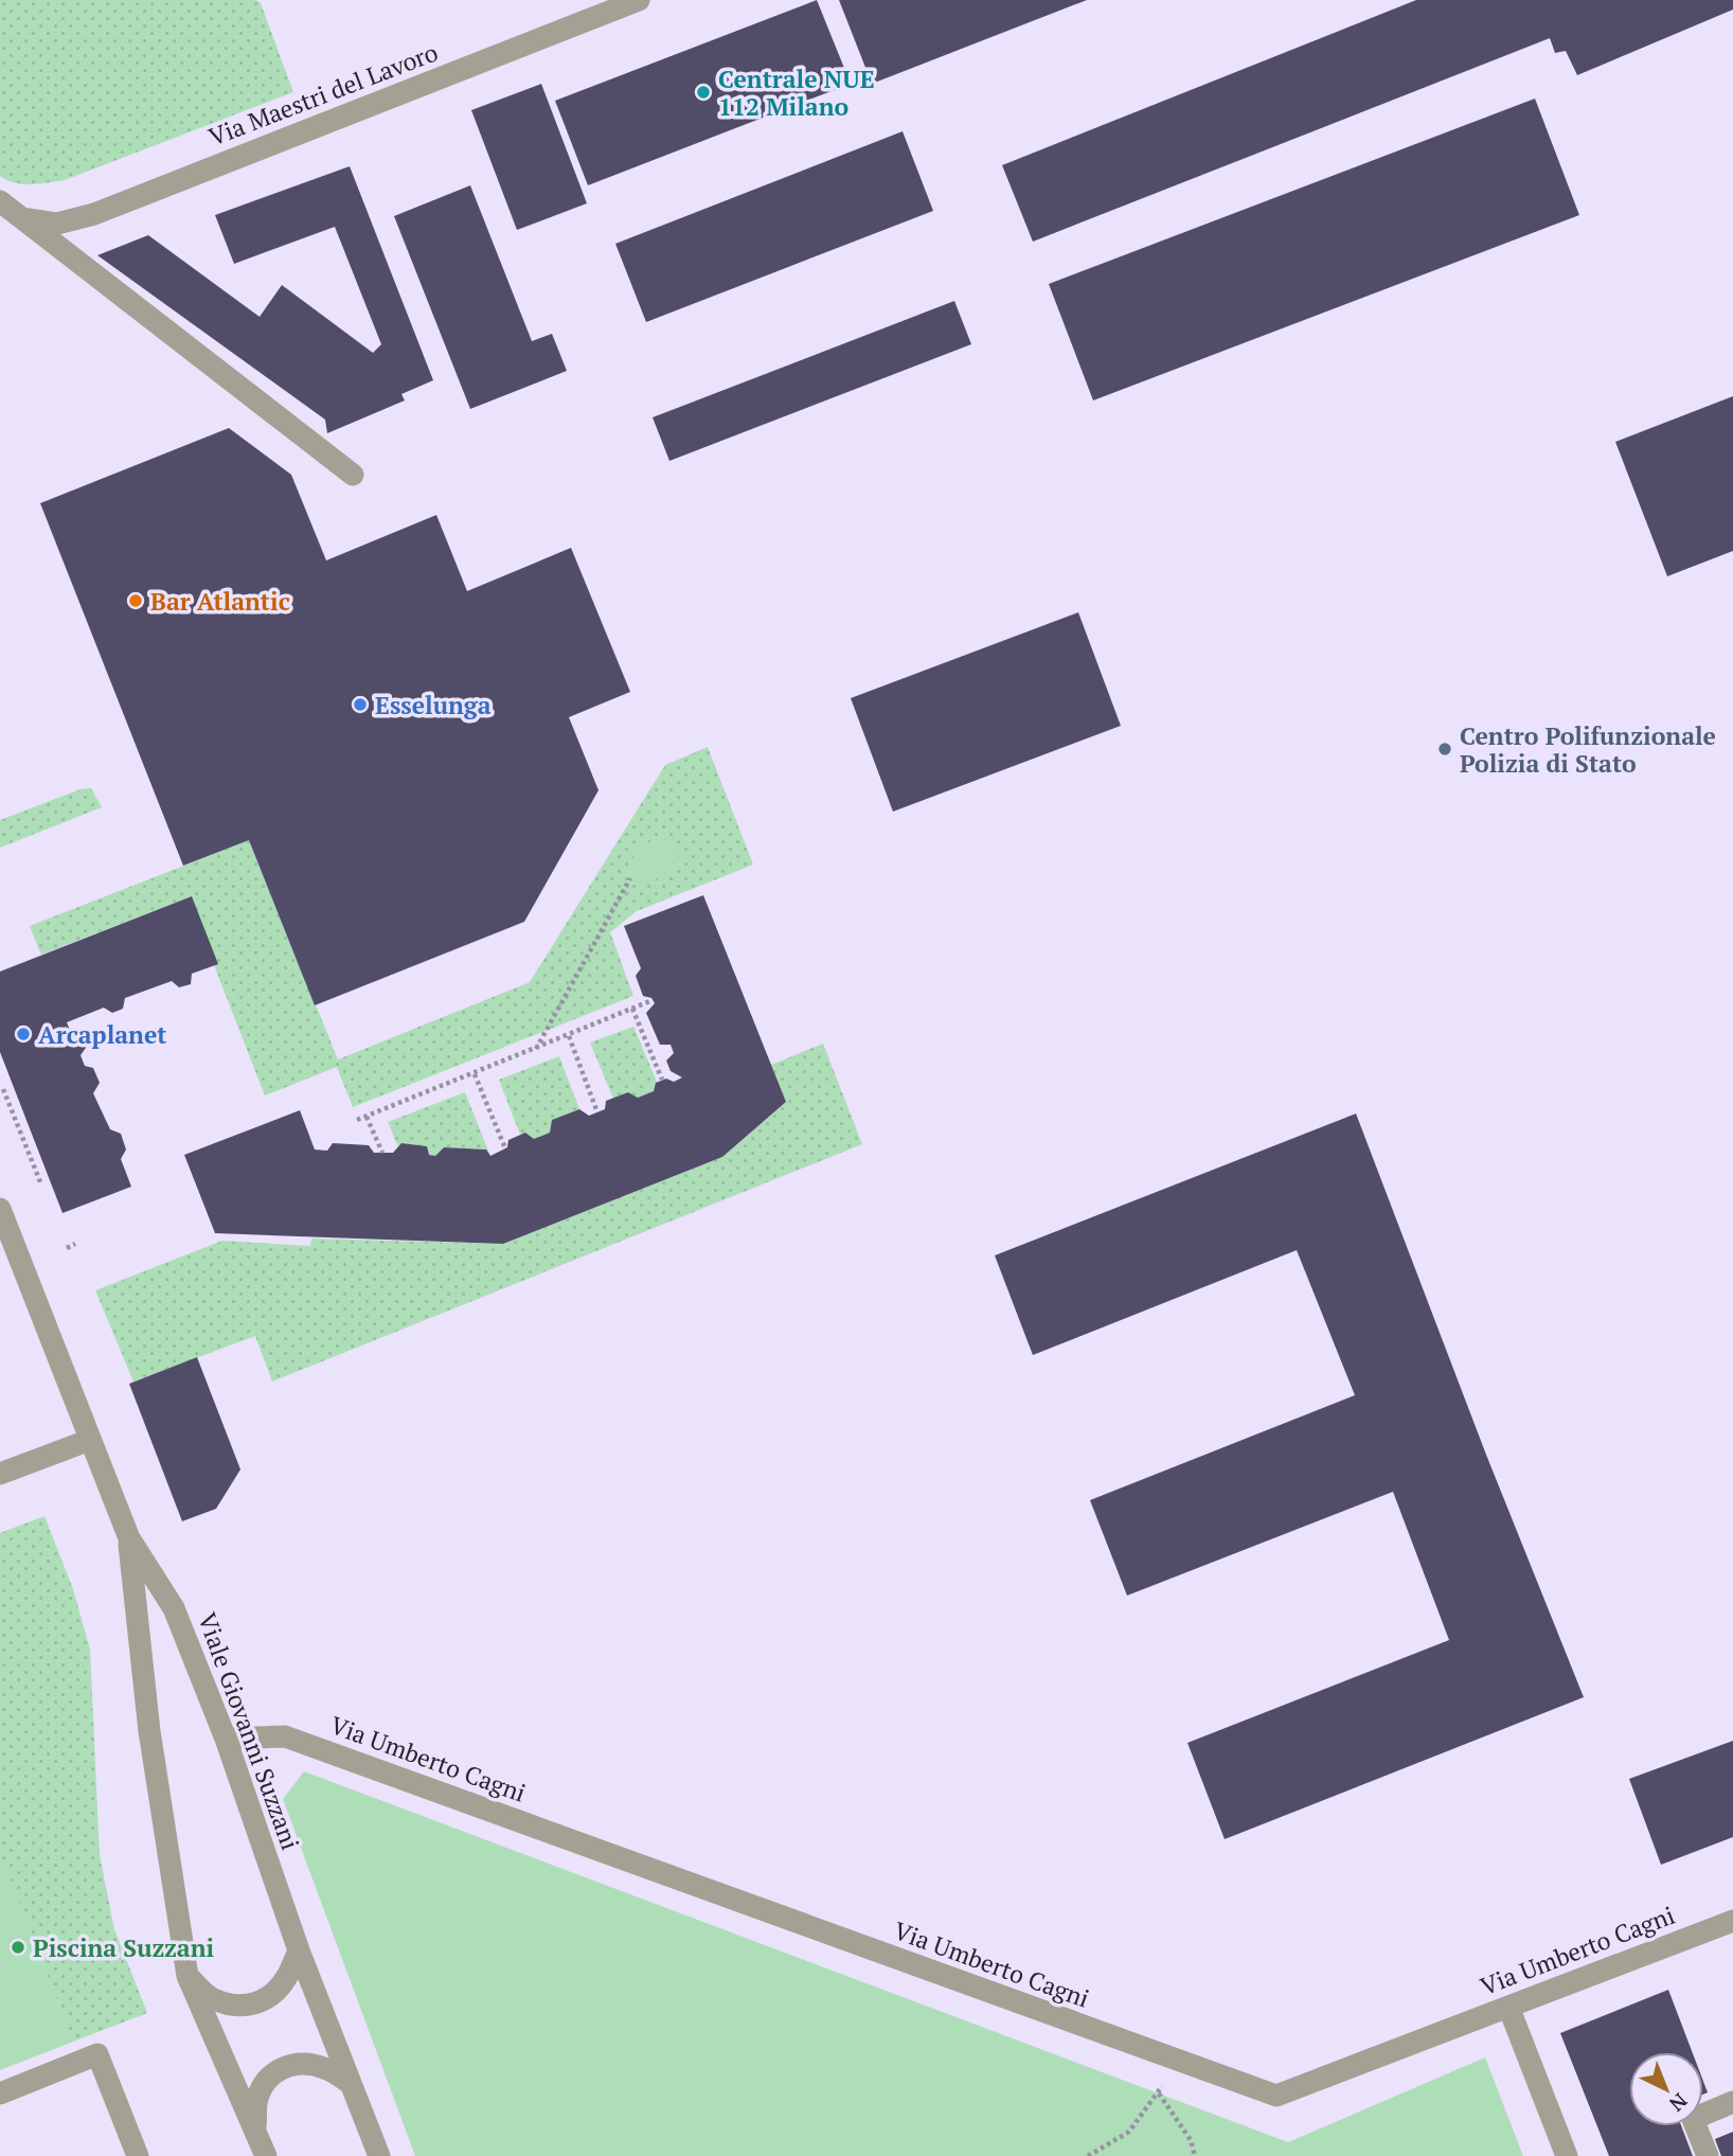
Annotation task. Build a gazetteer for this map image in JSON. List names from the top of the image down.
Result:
{
  "streets": {
    "street": ["Via Maestri del Lavoro", "Viale Giovanni Suzzani", "Via Umberto Cagni"]
  },
  "crossings": [
    ["Viale Giovanni Suzzani", "Via Umberto Cagni"]
  ],
  "places": [
    "Centrale NUE 112 Milano",
    "Bar Atlantic",
    "Esselunga",
    "Centro Polifunzionale Polizia di Stato",
    "Arcaplanet",
    "Piscina Suzzani"
  ],
  "north": "bottom right"
}
